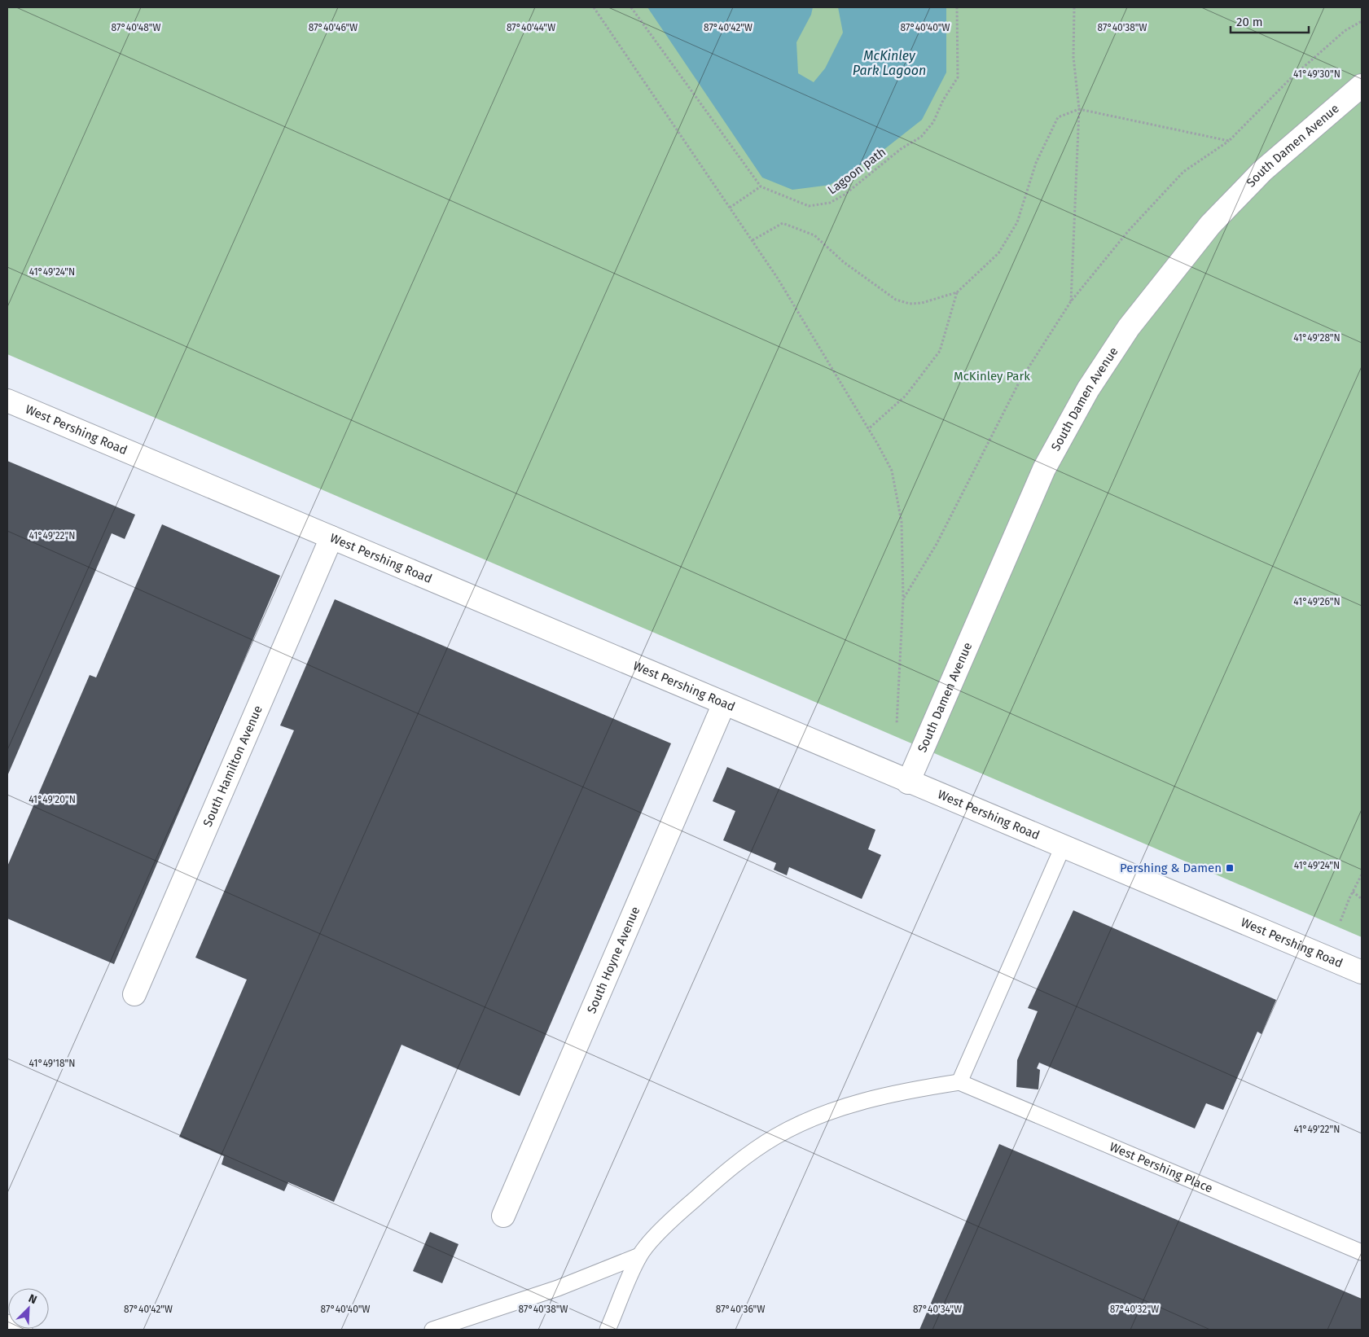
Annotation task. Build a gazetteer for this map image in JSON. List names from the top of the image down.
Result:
{
  "streets": {
    "main road": [
      "South Damen Avenue",
      "West Pershing Road",
      "South Hamilton Avenue",
      "South Hoyne Avenue"
    ],
    "lane": ["West Pershing Place"],
    "path": ["Lagoon path"]
  },
  "crossings": [
    ["South Damen Avenue", "West Pershing Road"],
    ["West Pershing Road", "South Hamilton Avenue"],
    ["West Pershing Road", "South Hoyne Avenue"]
  ],
  "water": ["McKinley Park Lagoon"],
  "parks": ["McKinley Park"],
  "places": {
    "transit": ["Pershing & Damen"]
  },
  "scale_bar": "20 m",
  "north": "top right",
  "coordinates": [
    "87°40'48\"W",
    "87°40'46\"W",
    "87°40'42\"W",
    "87°40'40\"W",
    "87°40'38\"W",
    "87°40'44\"W",
    "41°49'30\"N",
    "41°49'24\"N",
    "41°49'28\"N",
    "41°49'22\"N",
    "41°49'26\"N",
    "41°49'20\"N",
    "41°49'18\"N",
    "87°40'36\"W",
    "87°40'34\"W",
    "87°40'32\"W"
  ]
}
